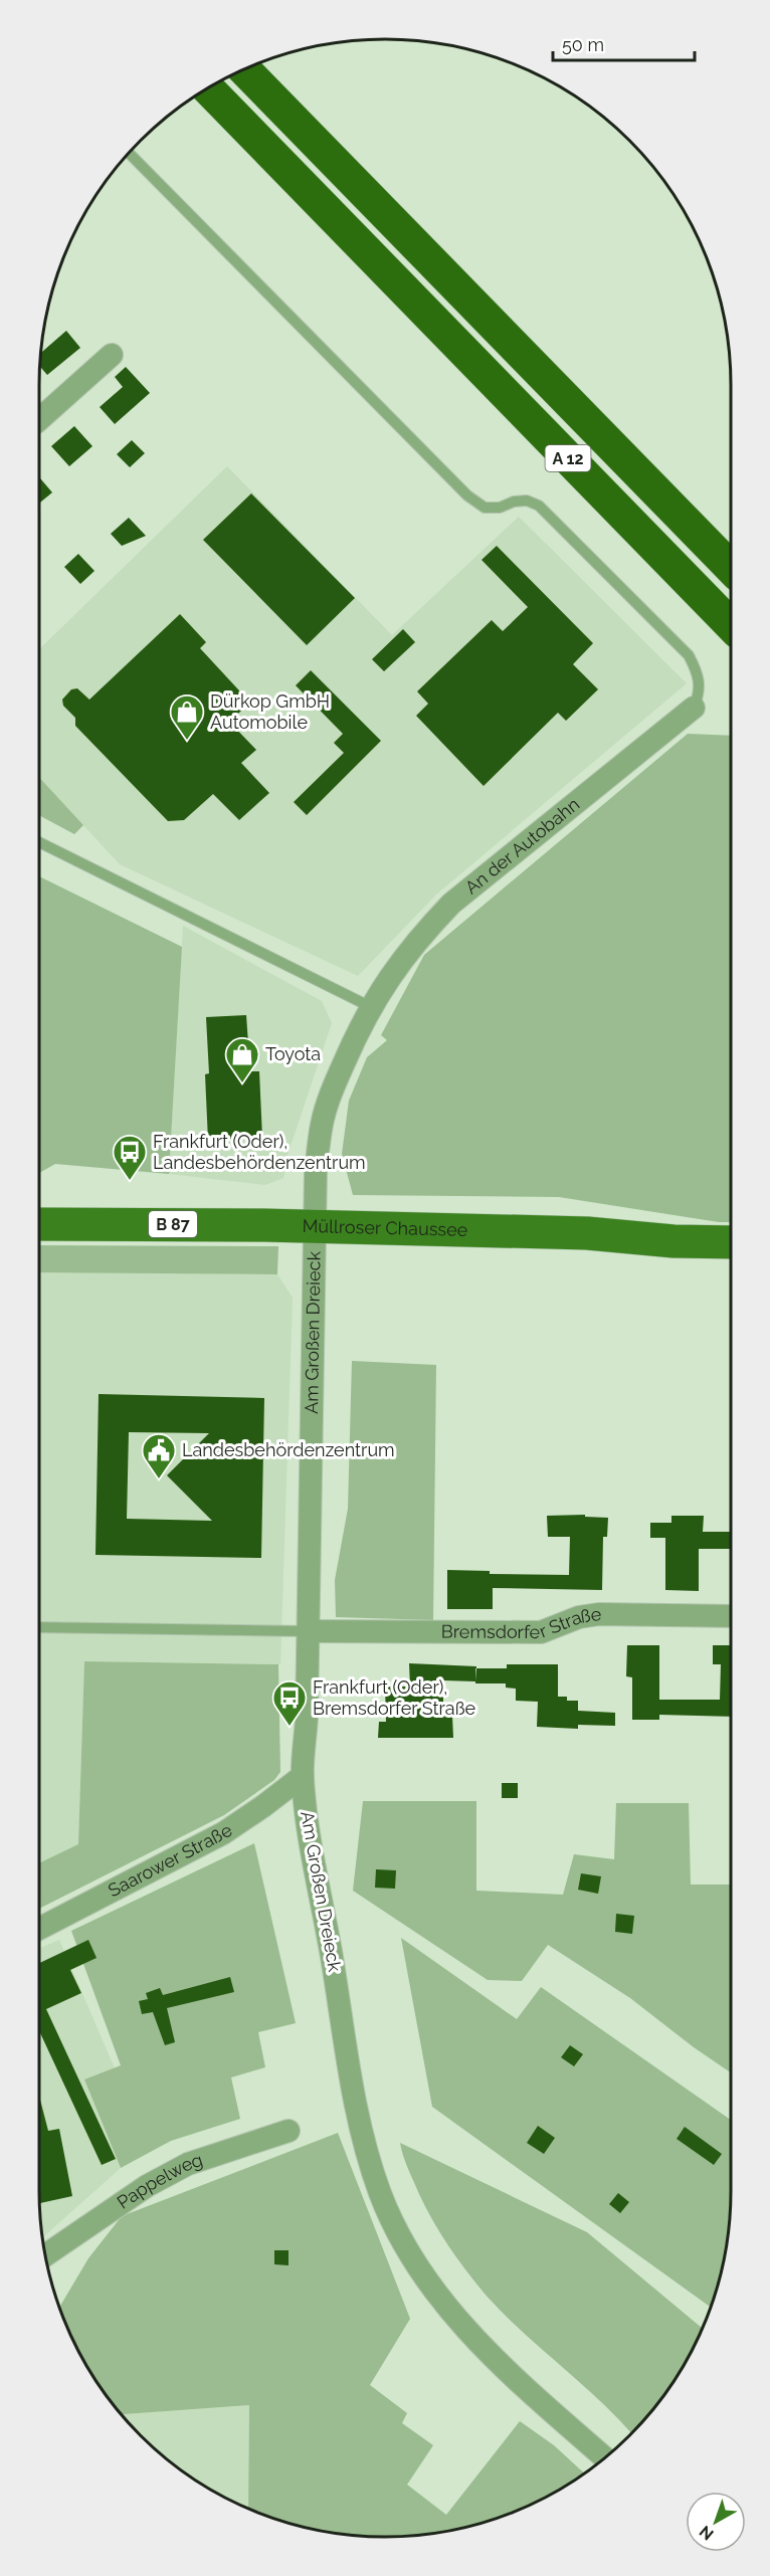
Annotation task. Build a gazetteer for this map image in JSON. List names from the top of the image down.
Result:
{
  "streets": {
    "highway": ["A 12"],
    "main road": ["B 87", "Müllroser Chaussee"],
    "street": [
      "An der Autobahn",
      "Am Großen Dreieck",
      "Bremsdorfer Straße",
      "Saarower Straße",
      "Pappelweg"
    ]
  },
  "crossings": [
    ["An der Autobahn", "Müllroser Chaussee"],
    ["An der Autobahn", "Am Großen Dreieck"],
    ["Müllroser Chaussee", "Am Großen Dreieck"],
    ["Am Großen Dreieck", "Bremsdorfer Straße"],
    ["Am Großen Dreieck", "Saarower Straße"]
  ],
  "places": {
    "shop": ["Dürkop GmbH Automobile", "Toyota"],
    "bus stop": ["Frankfurt (Oder), Landesbehördenzentrum", "Frankfurt (Oder), Bremsdorfer Straße"],
    "public building": ["Landesbehördenzentrum"]
  },
  "scale_bar": "50 m",
  "north": "bottom left"
}
